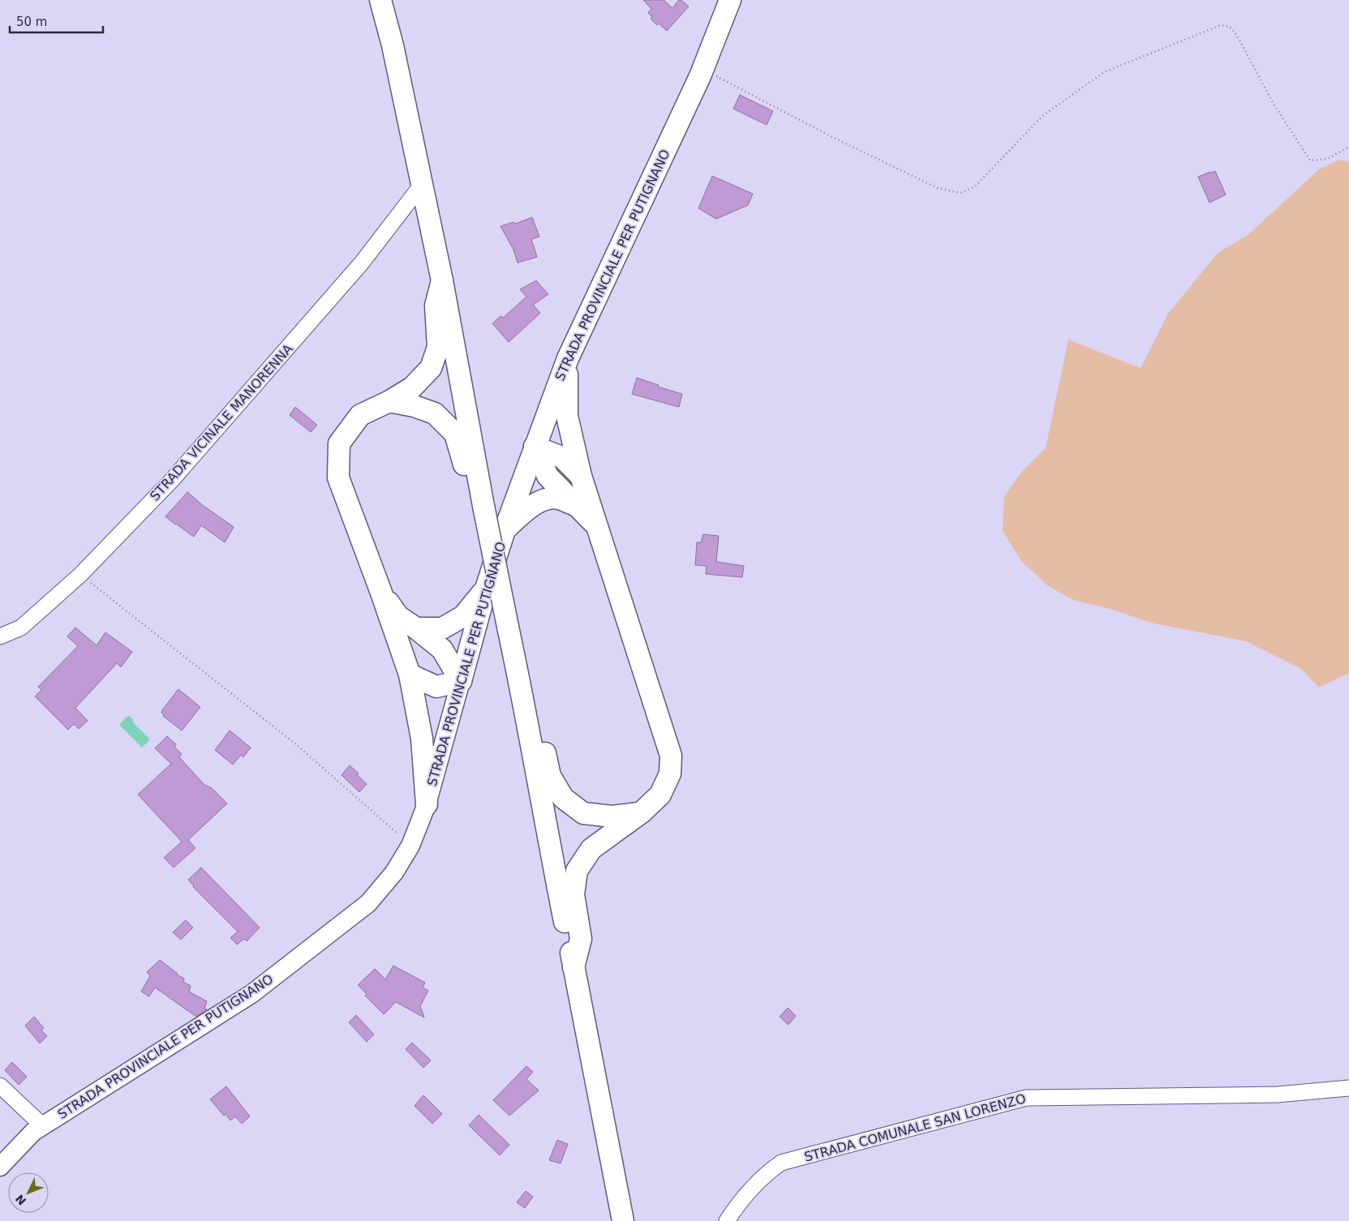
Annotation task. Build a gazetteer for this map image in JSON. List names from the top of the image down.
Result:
{
  "streets": {
    "main road": ["STRADA PROVINCIALE PER PUTIGNANO"],
    "street": ["STRADA VICINALE MANORENNA", "STRADA COMUNALE SAN LORENZO"]
  },
  "scale_bar": "50 m",
  "north": "bottom left"
}
